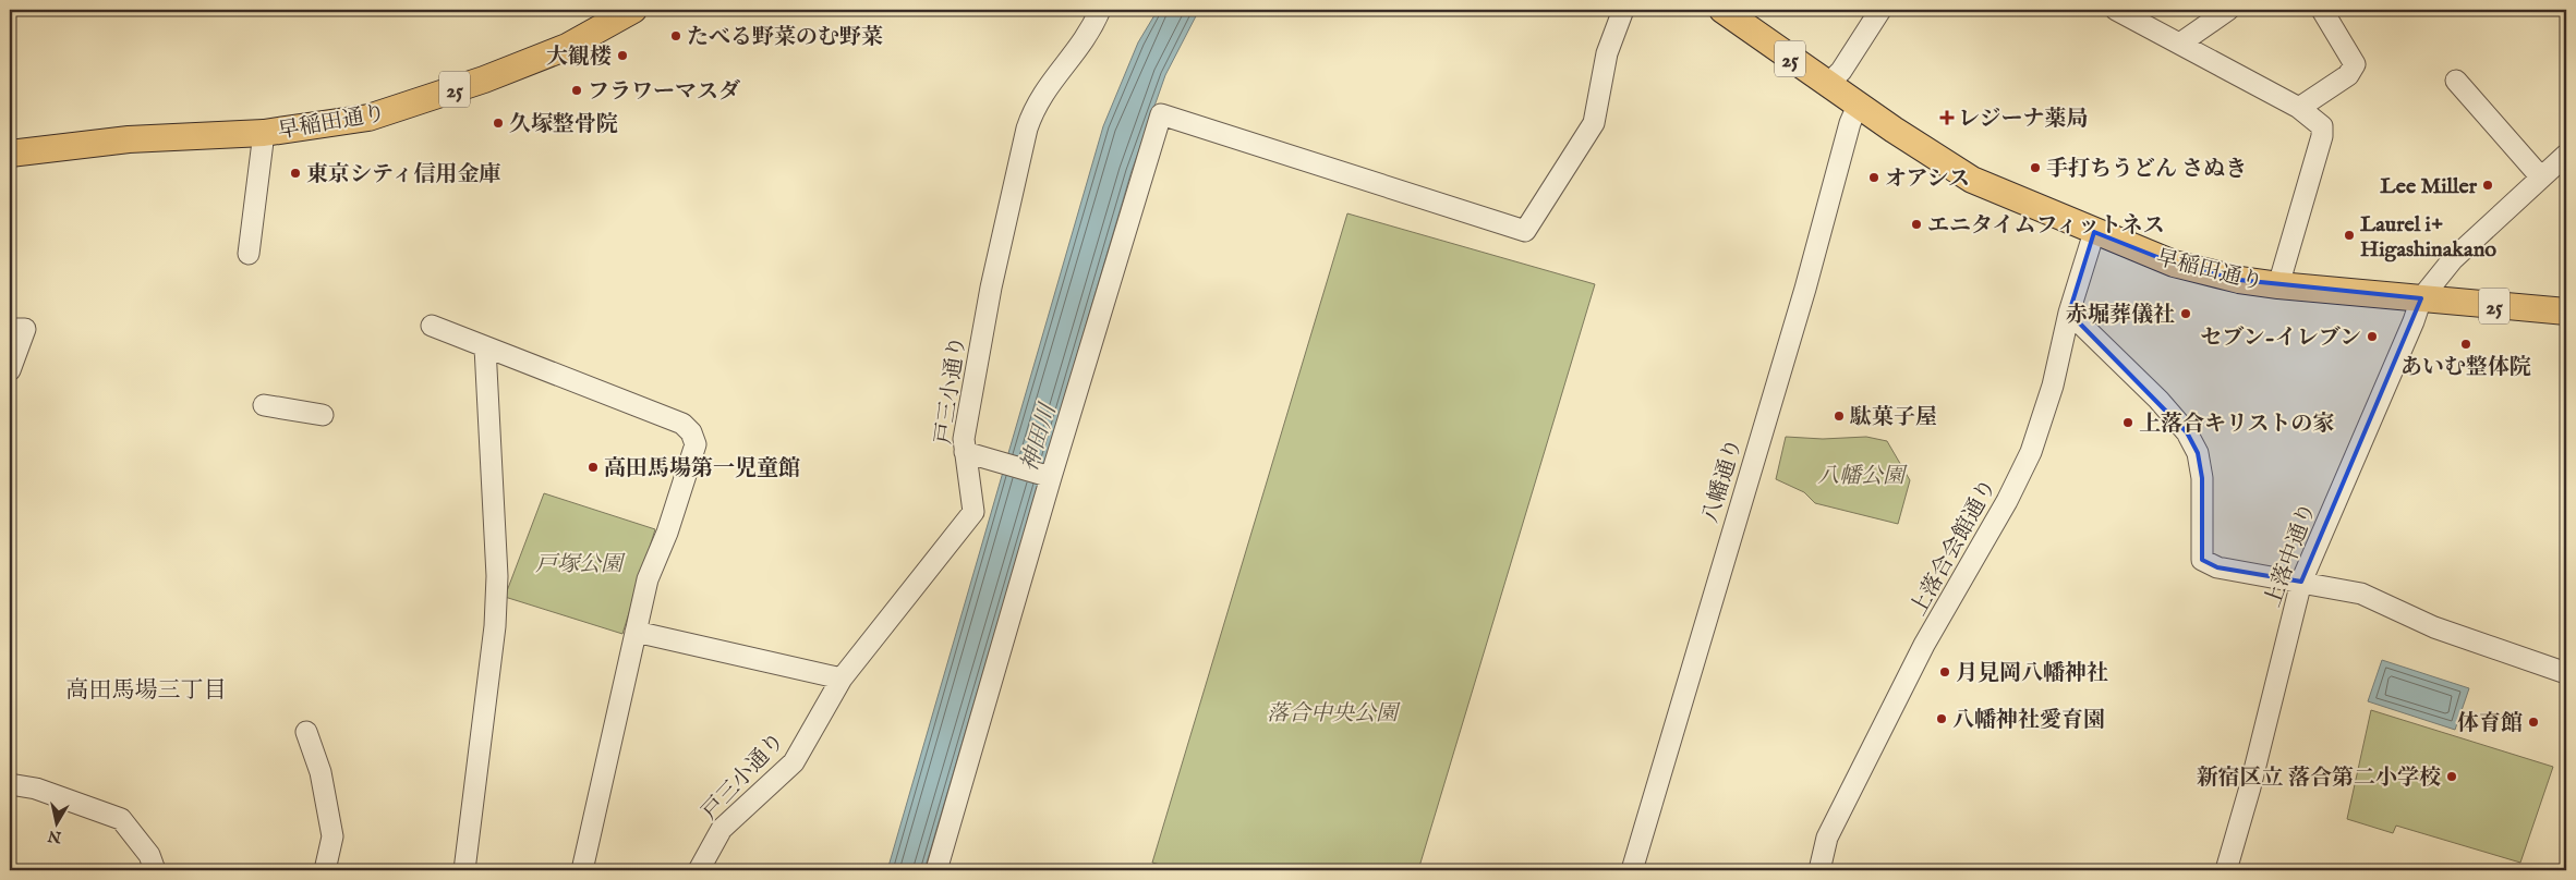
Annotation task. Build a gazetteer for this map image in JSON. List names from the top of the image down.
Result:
{
  "streets": {
    "main road": ["25", "早稲田通り"],
    "street": [
      "戸三小通り",
      "八幡通り",
      "上落合会館通り",
      "上落中通り"
    ]
  },
  "crossings": [
    ["早稲田通り", "八幡通り"],
    ["早稲田通り", "上落合会館通り"],
    ["早稲田通り", "上落中通り"]
  ],
  "districts": ["高田馬場三丁目"],
  "water": ["神田川"],
  "parks": ["八幡公園", "戸塚公園", "落合中央公園"],
  "places": {
    "other": [
      "たべる野菜のむ野菜",
      "大観楼",
      "フラワーマスダ",
      "久塚整骨院",
      "手打ちうどん さぬき",
      "東京シティ信用金庫",
      "オアシス",
      "Lee Miller",
      "エニタイムフィットネス",
      "Laurel i+ Higashinakano",
      "赤堀葬儀社",
      "セブン-イレブン",
      "あいむ整体院",
      "駄菓子屋",
      "上落合キリストの家",
      "高田馬場第一児童館",
      "月見岡八幡神社",
      "八幡神社愛育園",
      "体育館",
      "新宿区立 落合第二小学校"
    ],
    "health": ["レジーナ薬局"]
  },
  "north": "bottom"
}
